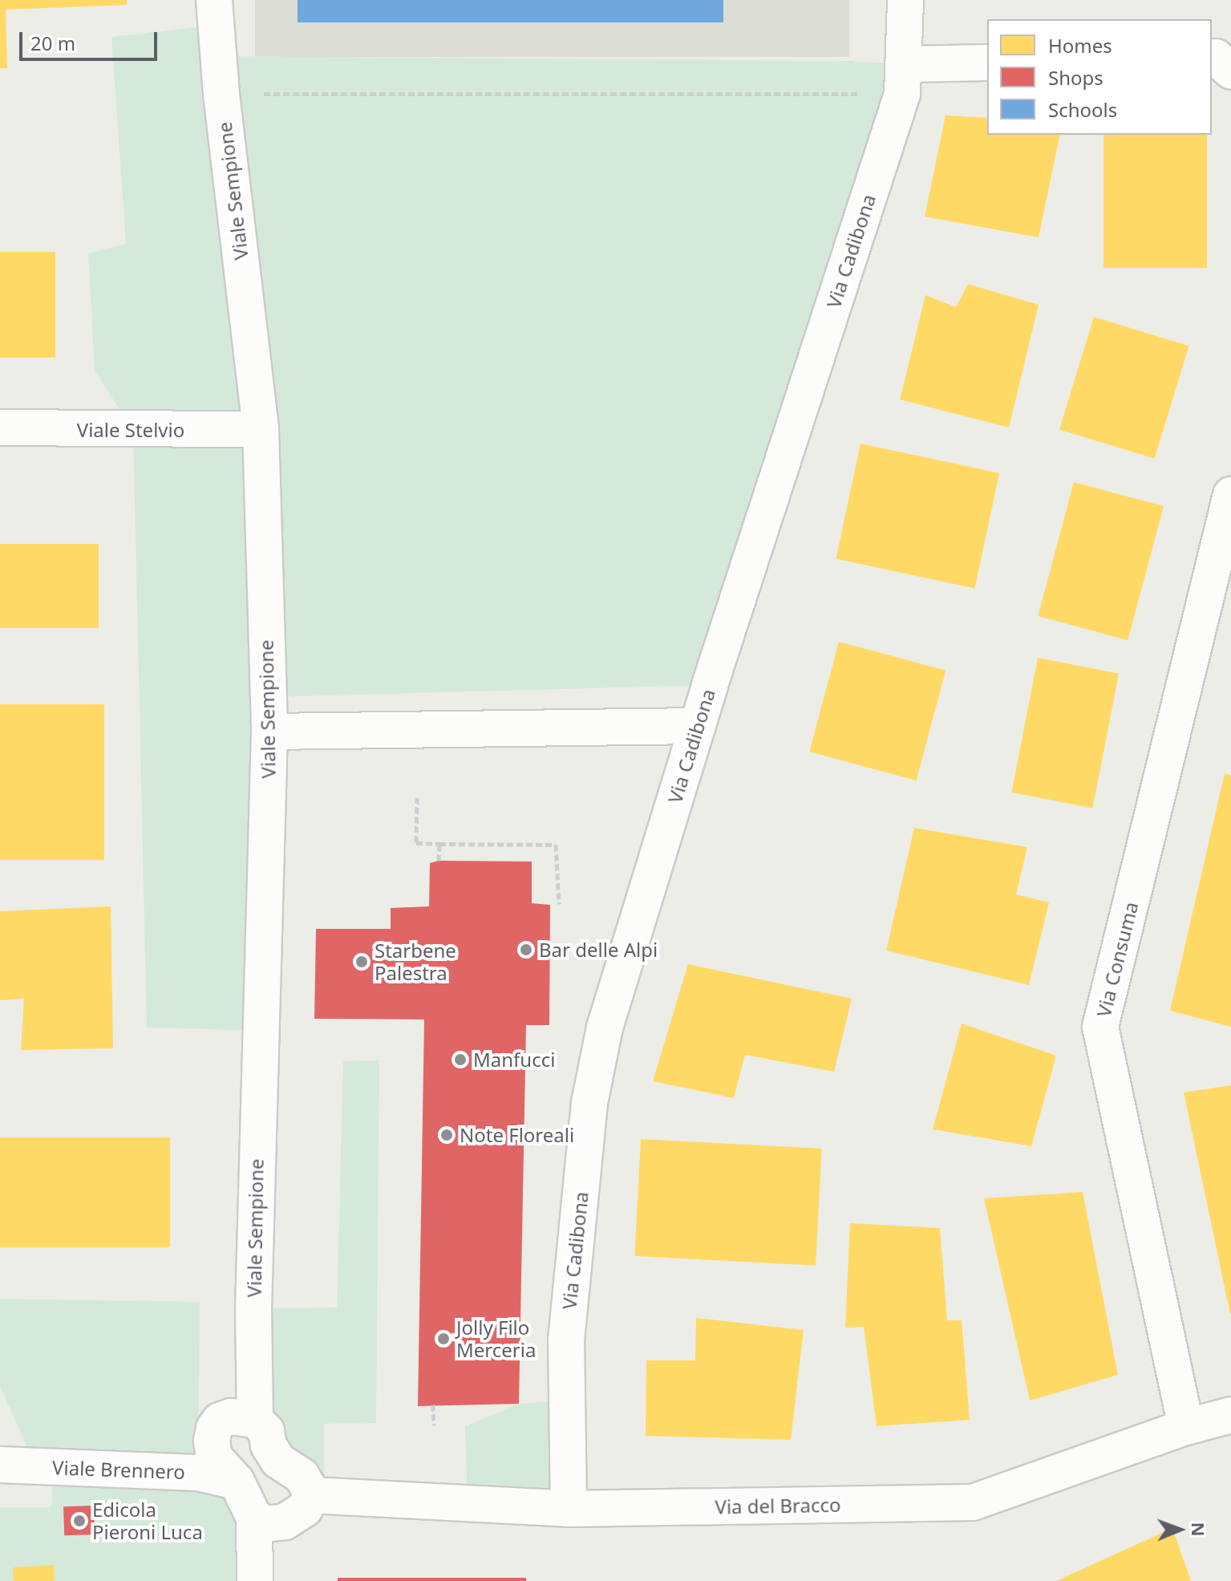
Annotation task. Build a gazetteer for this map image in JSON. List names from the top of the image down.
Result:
{
  "streets": {
    "street": [
      "Viale Sempione",
      "Via Cadibona",
      "Viale Stelvio",
      "Via Consuma",
      "Viale Brennero",
      "Via del Bracco"
    ]
  },
  "crossings": [
    ["Viale Sempione", "Viale Stelvio"],
    ["Via Cadibona", "Via del Bracco"],
    ["Via Consuma", "Via del Bracco"]
  ],
  "places": [
    "Bar delle Alpi",
    "Starbene Palestra",
    "Manfucci",
    "Note Floreali",
    "Jolly Filo Merceria",
    "Edicola Pieroni Luca"
  ],
  "legend": ["Homes", "Shops", "Schools"],
  "scale_bar": "20 m",
  "north": "right"
}
